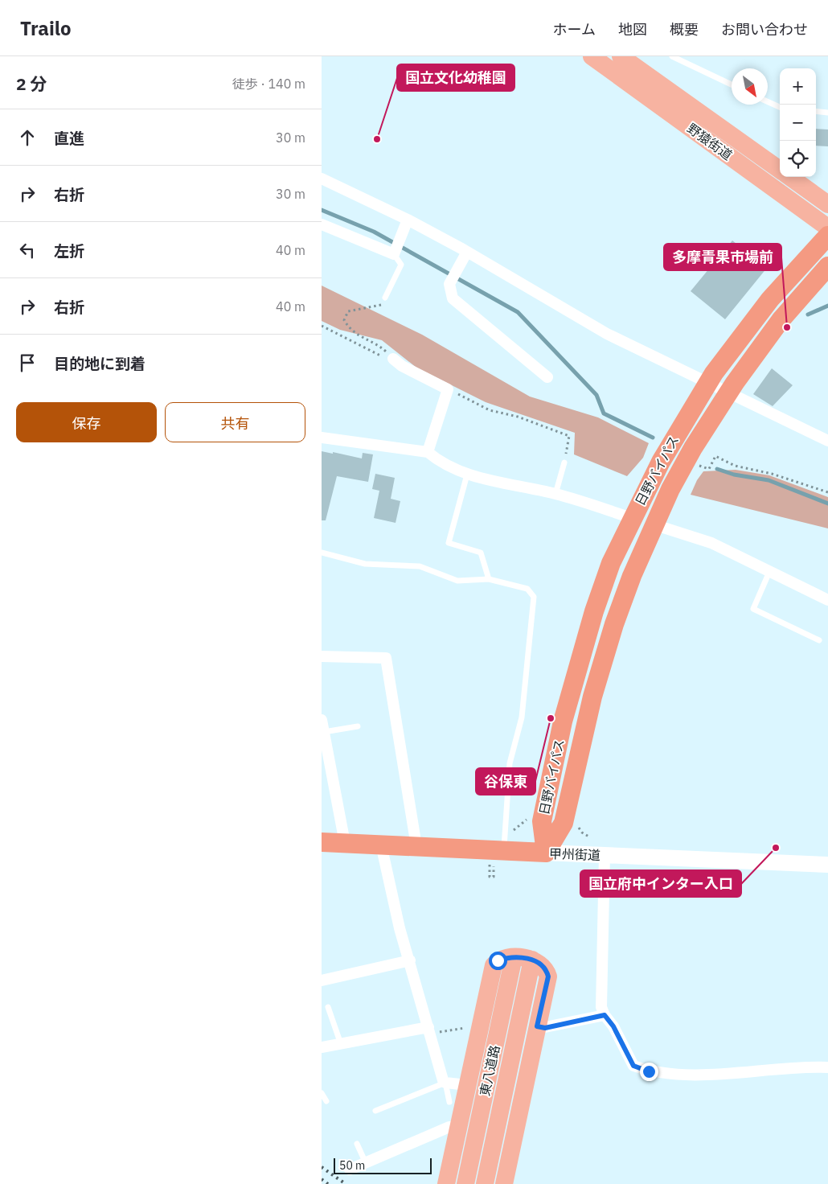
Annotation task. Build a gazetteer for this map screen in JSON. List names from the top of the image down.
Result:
{
  "streets": {
    "highway": ["日野バイパス", "甲州街道"],
    "main road": ["野猿街道", "東八道路"]
  },
  "crossings": [
    ["日野バイパス", "甲州街道"]
  ],
  "places": [
    "国立文化幼稚園",
    "多摩青果市場前",
    "谷保東",
    "国立府中インター入口"
  ],
  "scale_bar": "50 m",
  "north": "bottom right",
  "page": {
    "header": "Trailo",
    "nav": [
      "ホーム",
      "地図",
      "概要",
      "お問い合わせ"
    ],
    "heading": ["2 分", "徒歩 · 140 m"],
    "map_buttons": ["+", "−"],
    "list": [
      ["直進", "30 m"],
      ["右折", "30 m"],
      ["左折", "40 m"],
      ["右折", "40 m"],
      "目的地に到着"
    ],
    "buttons": ["保存", "共有"],
    "scale": "50 m"
  }
}
